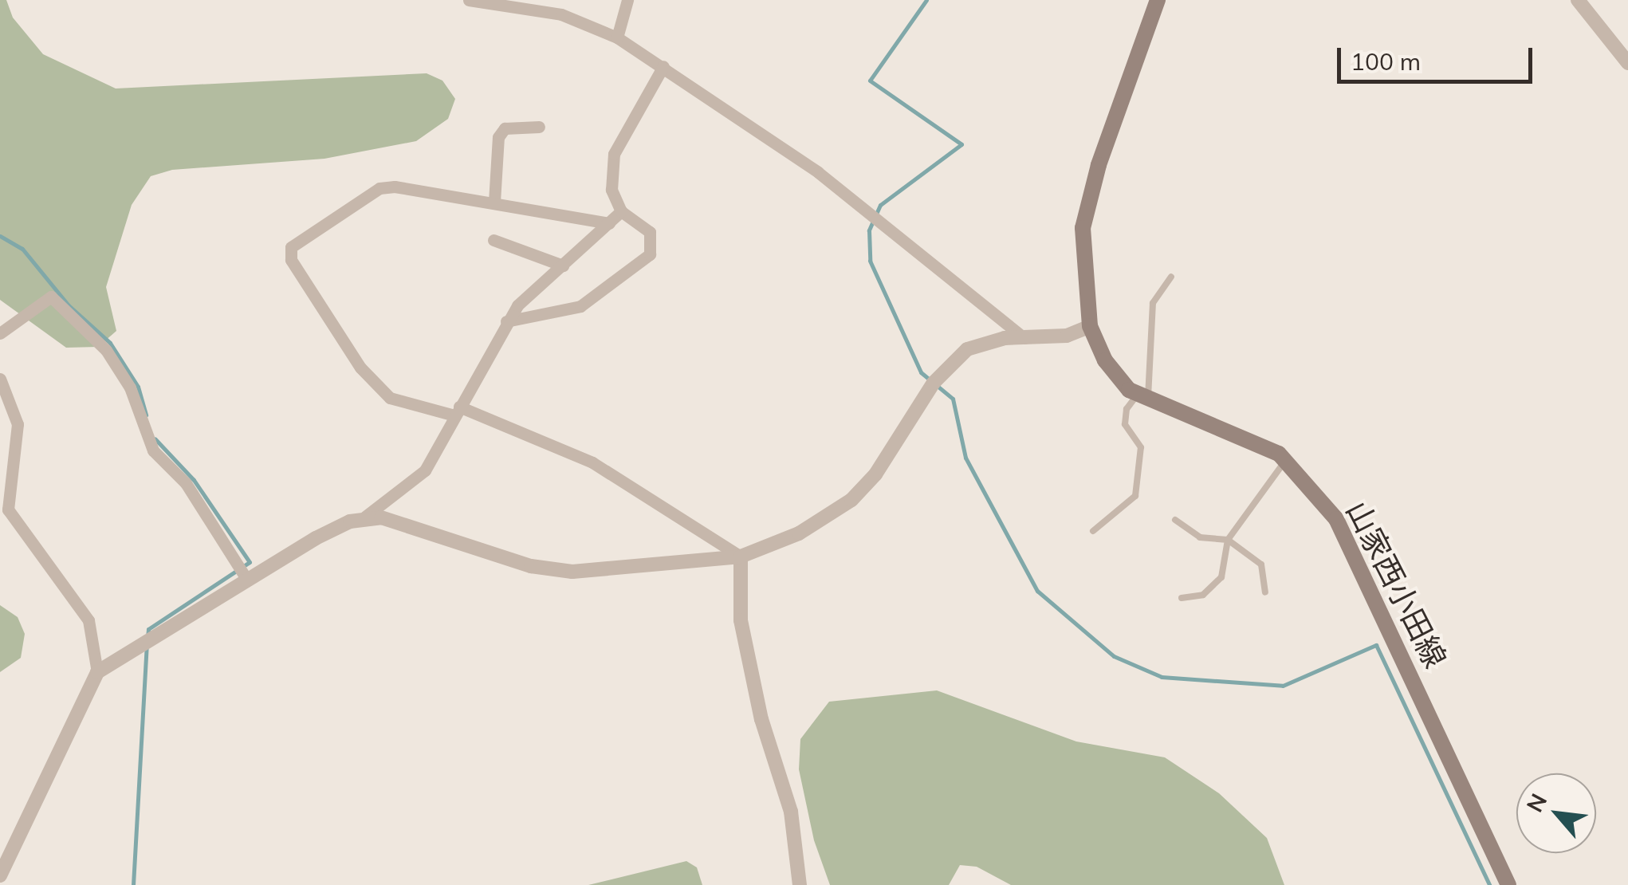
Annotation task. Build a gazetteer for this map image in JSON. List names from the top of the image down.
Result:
{
  "streets": {
    "main road": ["山家西小田線"]
  },
  "scale_bar": "100 m",
  "north": "top left"
}
